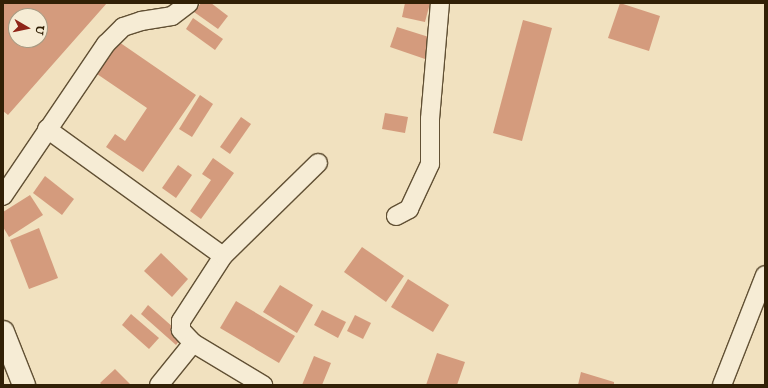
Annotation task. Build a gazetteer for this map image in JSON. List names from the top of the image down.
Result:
{
  "north": "right"
}
